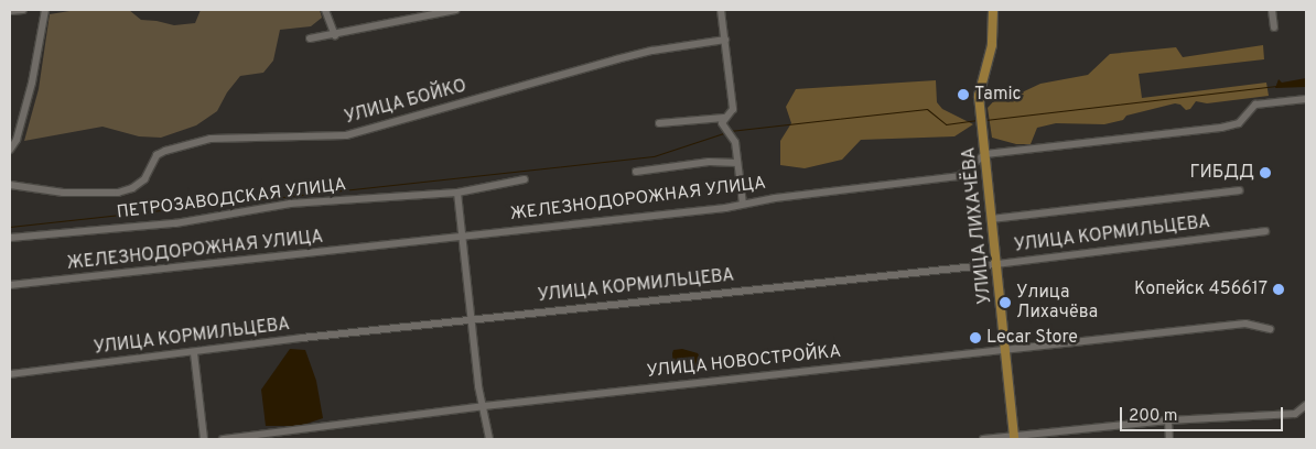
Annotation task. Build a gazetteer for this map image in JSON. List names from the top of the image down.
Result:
{
  "streets": {
    "main road": ["УЛИЦА ЛИХАЧЁВА"],
    "street": [
      "УЛИЦА БОЙКО",
      "ПЕТРОЗАВОДСКАЯ УЛИЦА",
      "ЖЕЛЕЗНОДОРОЖНАЯ УЛИЦА",
      "УЛИЦА КОРМИЛЬЦЕВА",
      "УЛИЦА НОВОСТРОЙКА"
    ]
  },
  "crossings": [
    ["ЖЕЛЕЗНОДОРОЖНАЯ УЛИЦА", "УЛИЦА ЛИХАЧЁВА"],
    ["УЛИЦА ЛИХАЧЁВА", "УЛИЦА КОРМИЛЬЦЕВА"],
    ["УЛИЦА ЛИХАЧЁВА", "УЛИЦА НОВОСТРОЙКА"]
  ],
  "places": [
    "Tamic",
    "ГИБДД",
    "Копейск 456617",
    "Улица Лихачёва",
    "Lecar Store"
  ],
  "scale_bar": "200 m"
}
